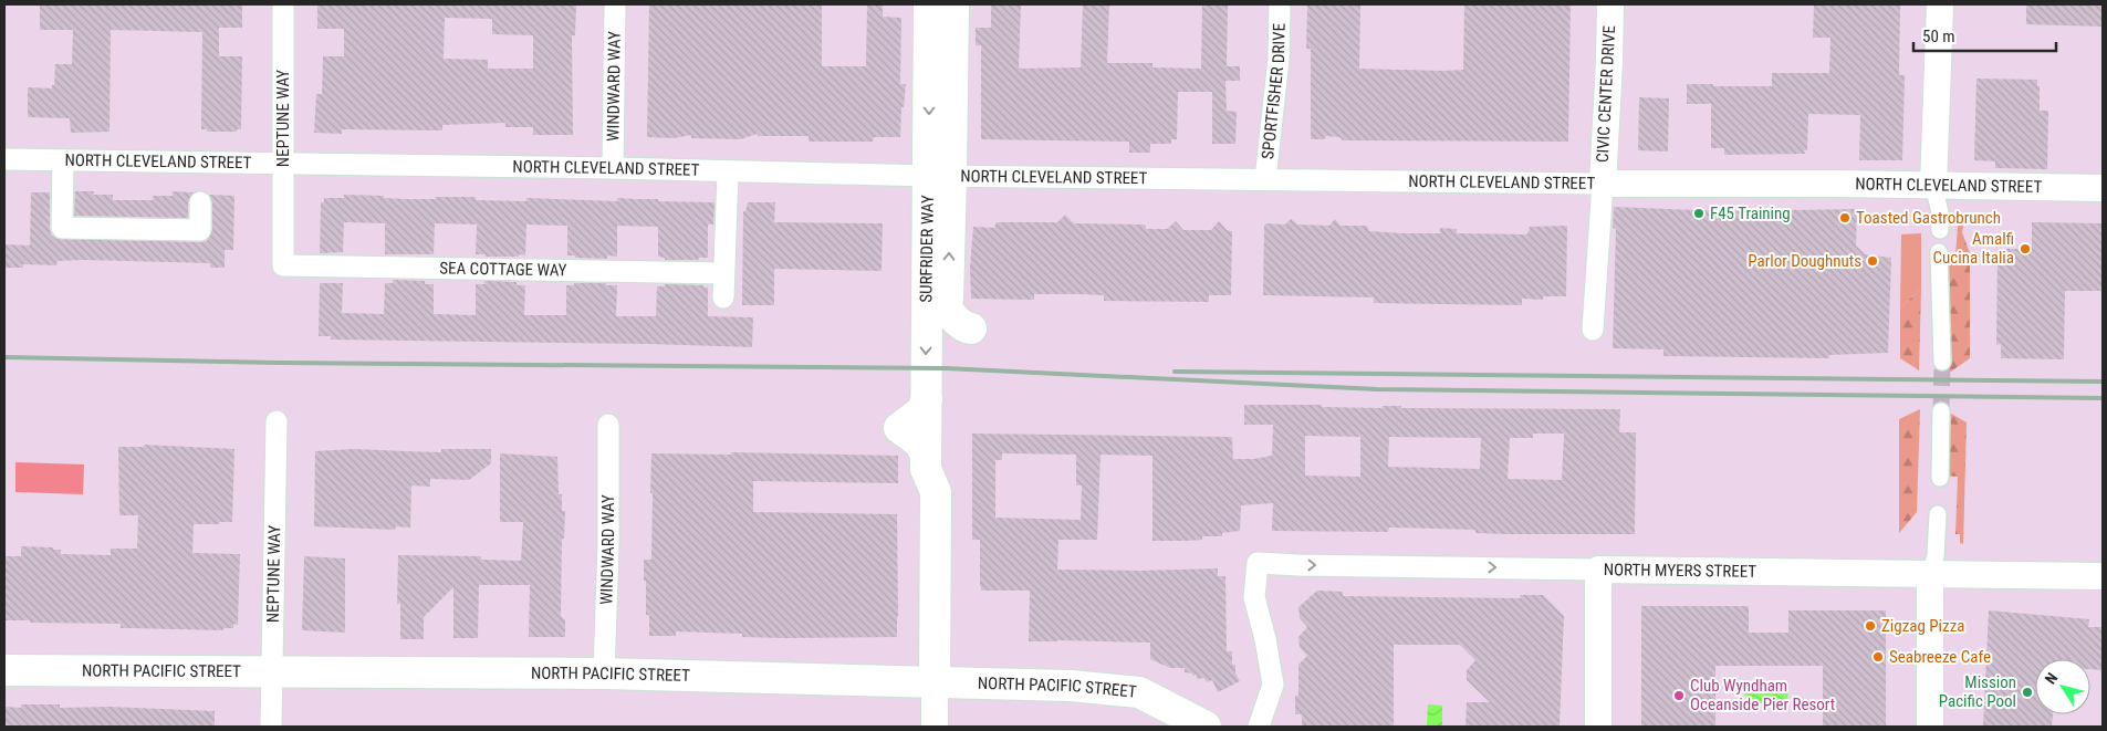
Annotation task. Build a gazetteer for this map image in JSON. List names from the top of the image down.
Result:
{
  "streets": {
    "main road": ["SURFRIDER WAY", "NORTH PACIFIC STREET"],
    "street": [
      "WINDWARD WAY",
      "SPORTFISHER DRIVE",
      "CIVIC CENTER DRIVE",
      "NEPTUNE WAY",
      "NORTH CLEVELAND STREET",
      "SEA COTTAGE WAY",
      "NORTH MYERS STREET"
    ]
  },
  "crossings": [
    ["WINDWARD WAY", "NORTH CLEVELAND STREET"],
    ["WINDWARD WAY", "NORTH PACIFIC STREET"],
    ["SPORTFISHER DRIVE", "NORTH CLEVELAND STREET"],
    ["CIVIC CENTER DRIVE", "NORTH CLEVELAND STREET"],
    ["NEPTUNE WAY", "NORTH CLEVELAND STREET"],
    ["NEPTUNE WAY", "SEA COTTAGE WAY"],
    ["NEPTUNE WAY", "NORTH PACIFIC STREET"],
    ["NORTH CLEVELAND STREET", "SURFRIDER WAY"],
    ["SURFRIDER WAY", "NORTH PACIFIC STREET"]
  ],
  "places": [
    "F45 Training",
    "Toasted Gastrobrunch",
    "Amalfi Cucina Italia",
    "Parlor Doughnuts",
    "Zigzag Pizza",
    "Seabreeze Cafe",
    "Mission Pacific Pool",
    "Club Wyndham Oceanside Pier Resort"
  ],
  "scale_bar": "50 m",
  "north": "top left"
}
